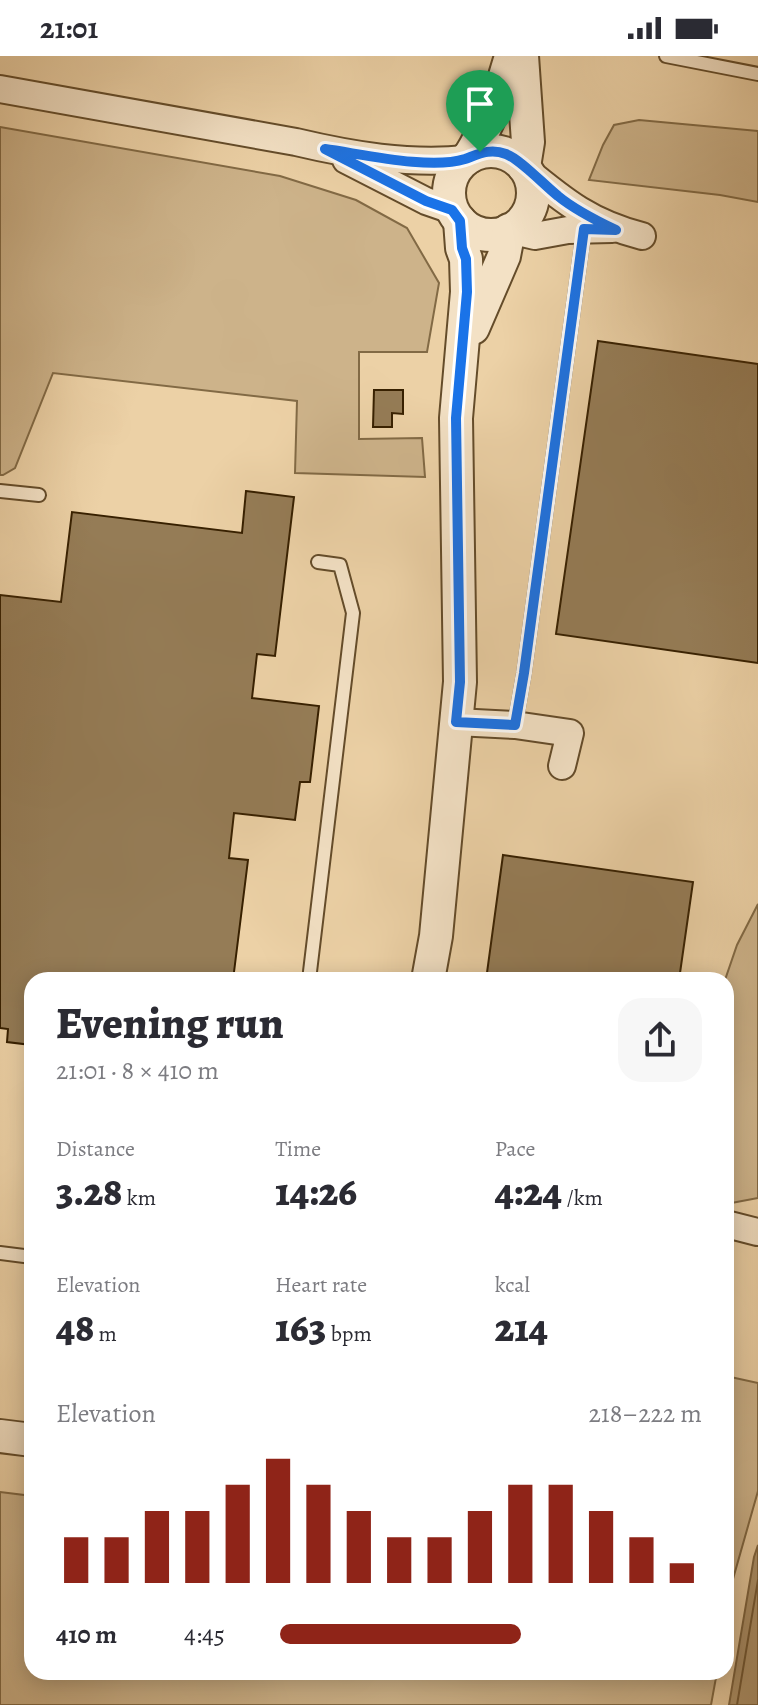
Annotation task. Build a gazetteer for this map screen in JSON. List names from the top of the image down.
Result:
{
  "page": {
    "status": "21:01",
    "heading": ["Evening run", "21:01 · 8 × 410 m"],
    "stats": [
      ["Distance", "3.28 km"],
      ["Time", "14:26"],
      ["Pace", "4:24 /km"],
      ["Elevation", "48 m"],
      ["Heart rate", "163 bpm"],
      ["kcal", "214"]
    ],
    "chart": ["Elevation", "218–222 m"],
    "list": [
      {
        "name": "410 m",
        "note": "4:45"
      }
    ]
  }
}
